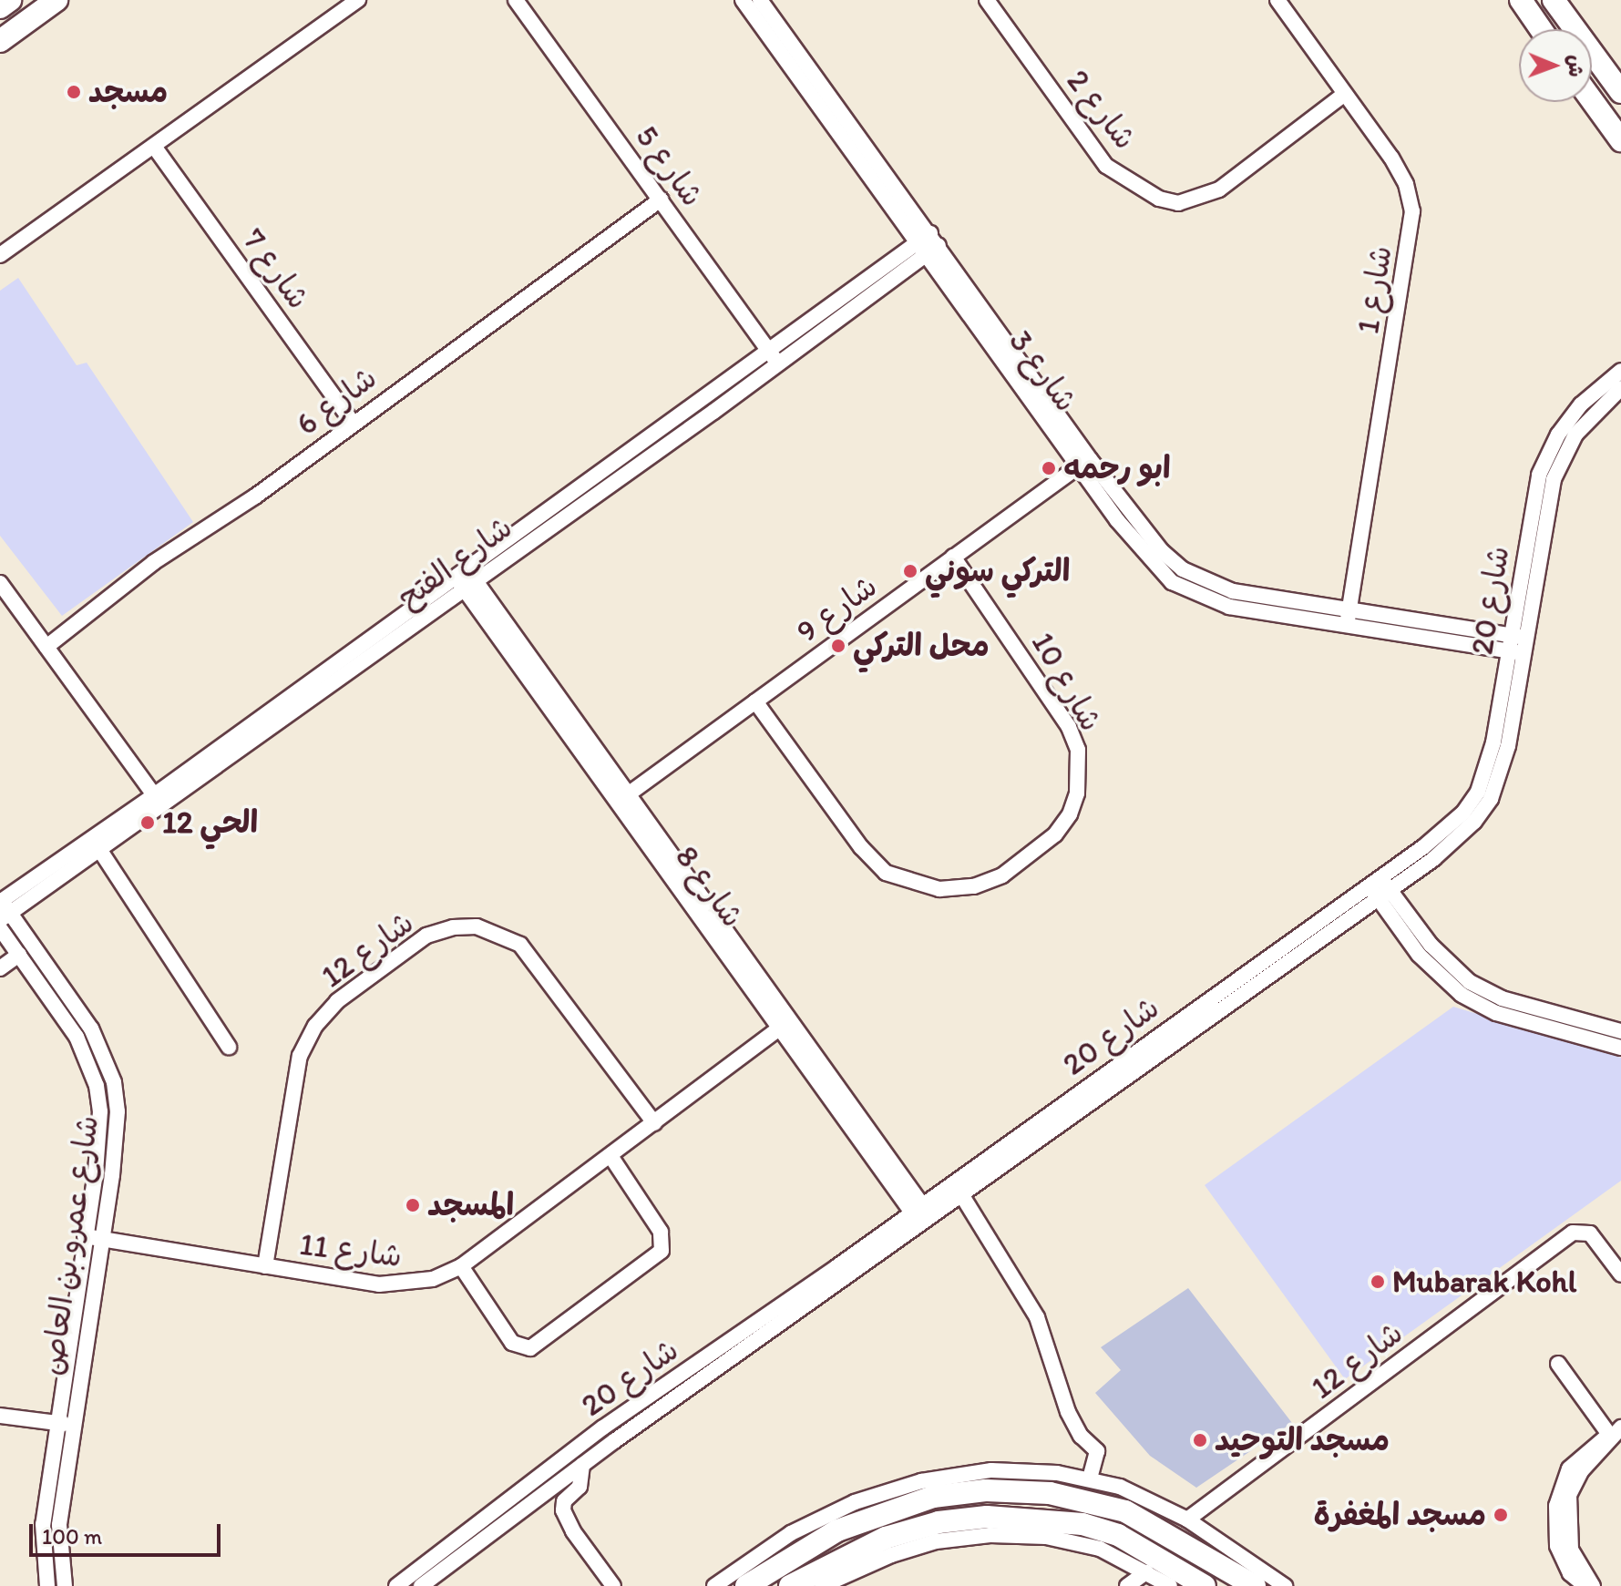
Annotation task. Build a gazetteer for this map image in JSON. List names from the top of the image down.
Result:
{
  "streets": {
    "street": [
      "شارع 2",
      "شارع 5",
      "شارع 7",
      "شارع 1",
      "شارع 3",
      "شارع 6",
      "شارع الفتح",
      "شارع 20",
      "شارع 9",
      "شارع 10",
      "شارع 8",
      "شارع 12",
      "شارع عمرو بن العاص",
      "شارع 11"
    ]
  },
  "crossings": [
    ["شارع 2", "شارع 1"],
    ["شارع 5", "شارع 6"],
    ["شارع 5", "شارع الفتح"],
    ["شارع 7", "شارع 6"],
    ["شارع 1", "شارع 3"],
    ["شارع 3", "شارع الفتح"],
    ["شارع 3", "شارع 20"],
    ["شارع 3", "شارع 9"],
    ["شارع الفتح", "شارع 8"],
    ["شارع الفتح", "شارع عمرو بن العاص"],
    ["شارع 20", "شارع 8"],
    ["شارع 9", "شارع 10"],
    ["شارع 9", "شارع 8"],
    ["شارع 8", "شارع 11"],
    ["شارع 12", "شارع 11"],
    ["شارع عمرو بن العاص", "شارع 11"]
  ],
  "places": [
    "مسجد",
    "ابو رحمه",
    "التركي سوني",
    "محل التركي",
    "الحي 12",
    "المسجد",
    "Mubarak Kohl",
    "مسجد التوحيد",
    "مسجد المغفرة"
  ],
  "scale_bar": "100 m",
  "north": "right"
}
